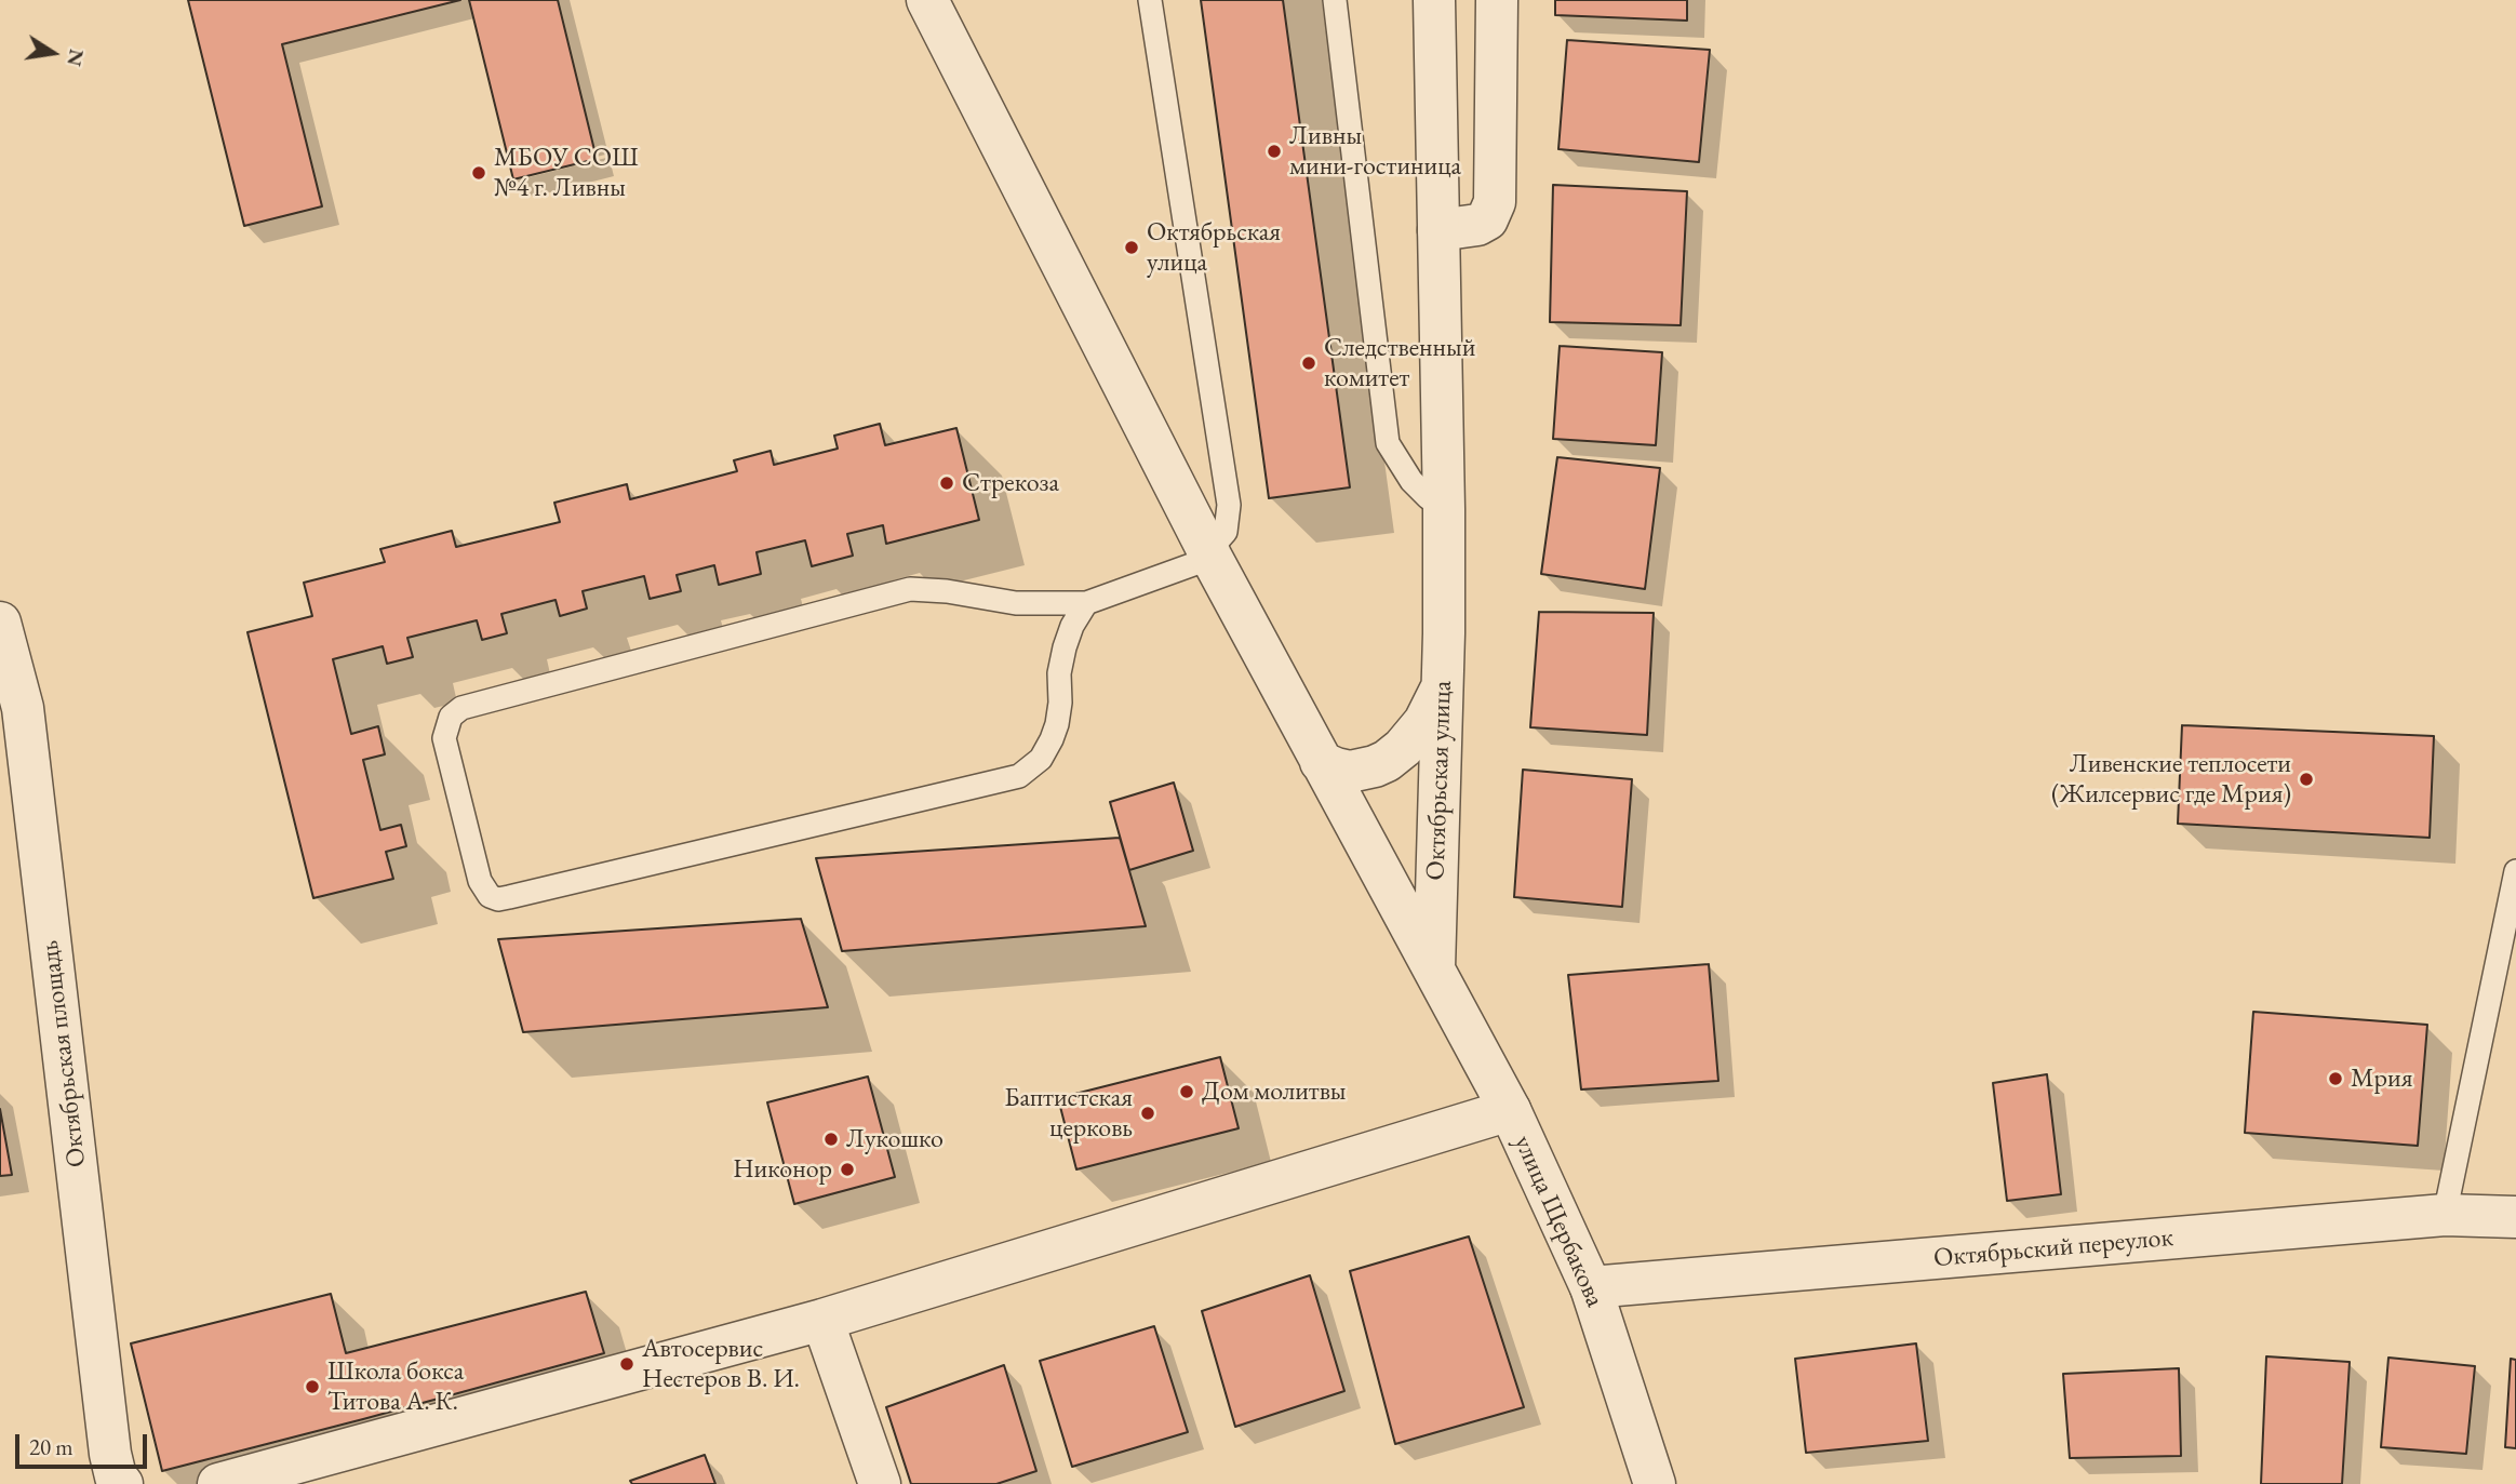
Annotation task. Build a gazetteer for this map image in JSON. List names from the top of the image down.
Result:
{
  "streets": {
    "street": [
      "Октябрьская улица",
      "Октябрьская площадь",
      "улица Щербакова",
      "Октябрьский переулок"
    ]
  },
  "crossings": [
    ["Октябрьская улица", "улица Щербакова"],
    ["улица Щербакова", "Октябрьский переулок"]
  ],
  "places": [
    "Ливны мини-гостиница",
    "МБОУ СОШ №4 г. Ливны",
    "Октябрьская улица",
    "Следственный комитет",
    "Стрекоза",
    "Ливенские теплосети (Жилсервис где Мрия)",
    "Мрия",
    "Дом молитвы",
    "Баптистская церковь",
    "Лукошко",
    "Никонор",
    "Автосервис Нестеров В. И.",
    "Школа бокса Титова А. К."
  ],
  "scale_bar": "20 m",
  "north": "right"
}
